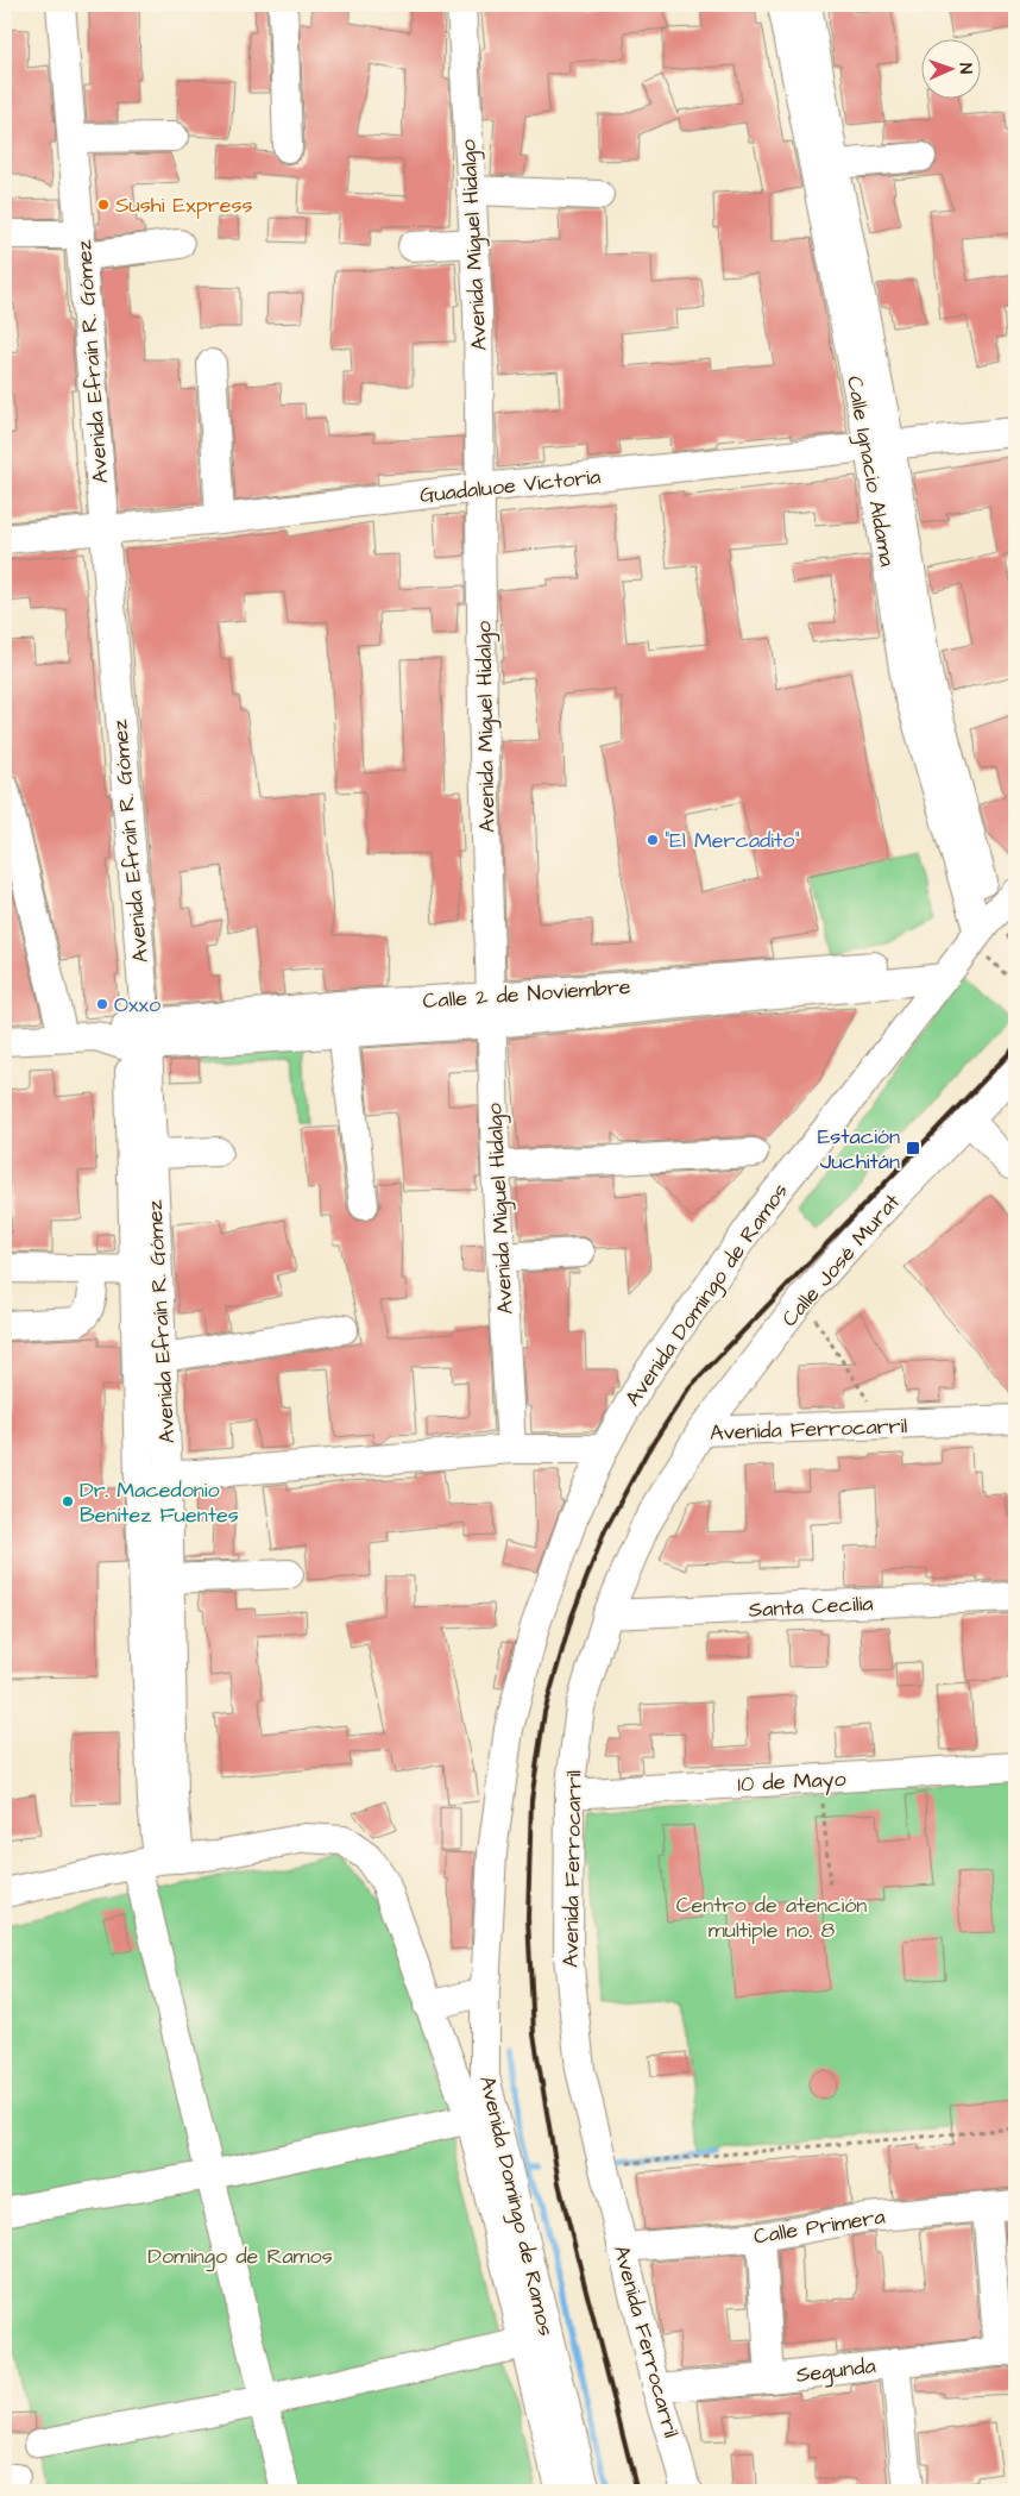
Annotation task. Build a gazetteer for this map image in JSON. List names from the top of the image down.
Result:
{
  "streets": {
    "street": [
      "Avenida Miguel Hidalgo",
      "Avenida Efraín R. Gómez",
      "Calle Ignacio Aldama",
      "Guadaluoe Victoria",
      "Calle 2 de Noviembre",
      "Calle José Murat",
      "Avenida Domingo de Ramos",
      "Avenida Ferrocarril",
      "Santa Cecilia",
      "10 de Mayo",
      "Calle Primera",
      "Segunda"
    ]
  },
  "crossings": [
    ["Avenida Miguel Hidalgo", "Guadaluoe Victoria"],
    ["Avenida Miguel Hidalgo", "Calle 2 de Noviembre"],
    ["Avenida Efraín R. Gómez", "Guadaluoe Victoria"],
    ["Avenida Efraín R. Gómez", "Calle 2 de Noviembre"],
    ["Calle Ignacio Aldama", "Guadaluoe Victoria"],
    ["Calle Ignacio Aldama", "Calle 2 de Noviembre"],
    ["Calle Ignacio Aldama", "Avenida Domingo de Ramos"],
    ["Calle 2 de Noviembre", "Avenida Domingo de Ramos"],
    ["Calle José Murat", "Avenida Ferrocarril"],
    ["Avenida Ferrocarril", "Santa Cecilia"],
    ["Avenida Ferrocarril", "10 de Mayo"],
    ["Avenida Ferrocarril", "Calle Primera"],
    ["Avenida Ferrocarril", "Segunda"]
  ],
  "parks": ["Centro de atención multiple no. 8", "Domingo de Ramos"],
  "places": {
    "other": [
      "Sushi Express",
      "\"El Mercadito\"",
      "Oxxo",
      "Dr. Macedonio Benítez Fuentes"
    ],
    "transit": ["Estación Juchitán"]
  },
  "north": "right"
}
